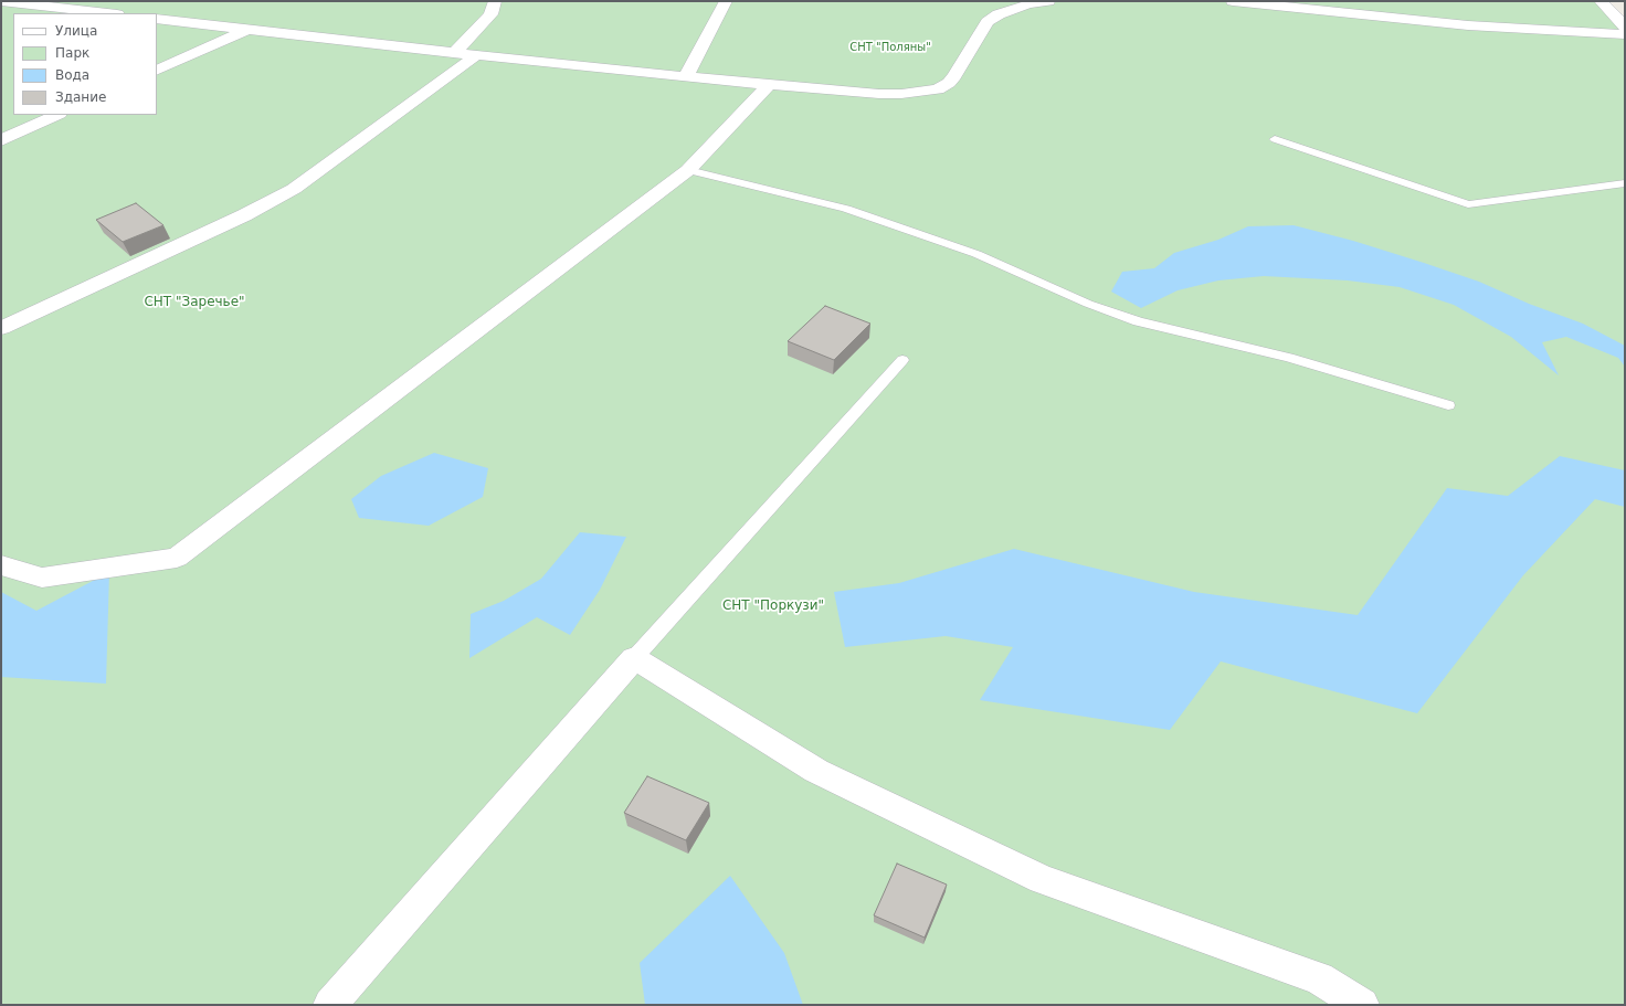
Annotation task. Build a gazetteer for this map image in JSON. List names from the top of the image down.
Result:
{
  "parks": ["СНТ \"Поляны\"", "СНТ \"Заречье\"", "СНТ \"Поркузи\""],
  "legend": [
    "Улица",
    "Парк",
    "Вода",
    "Здание"
  ]
}
